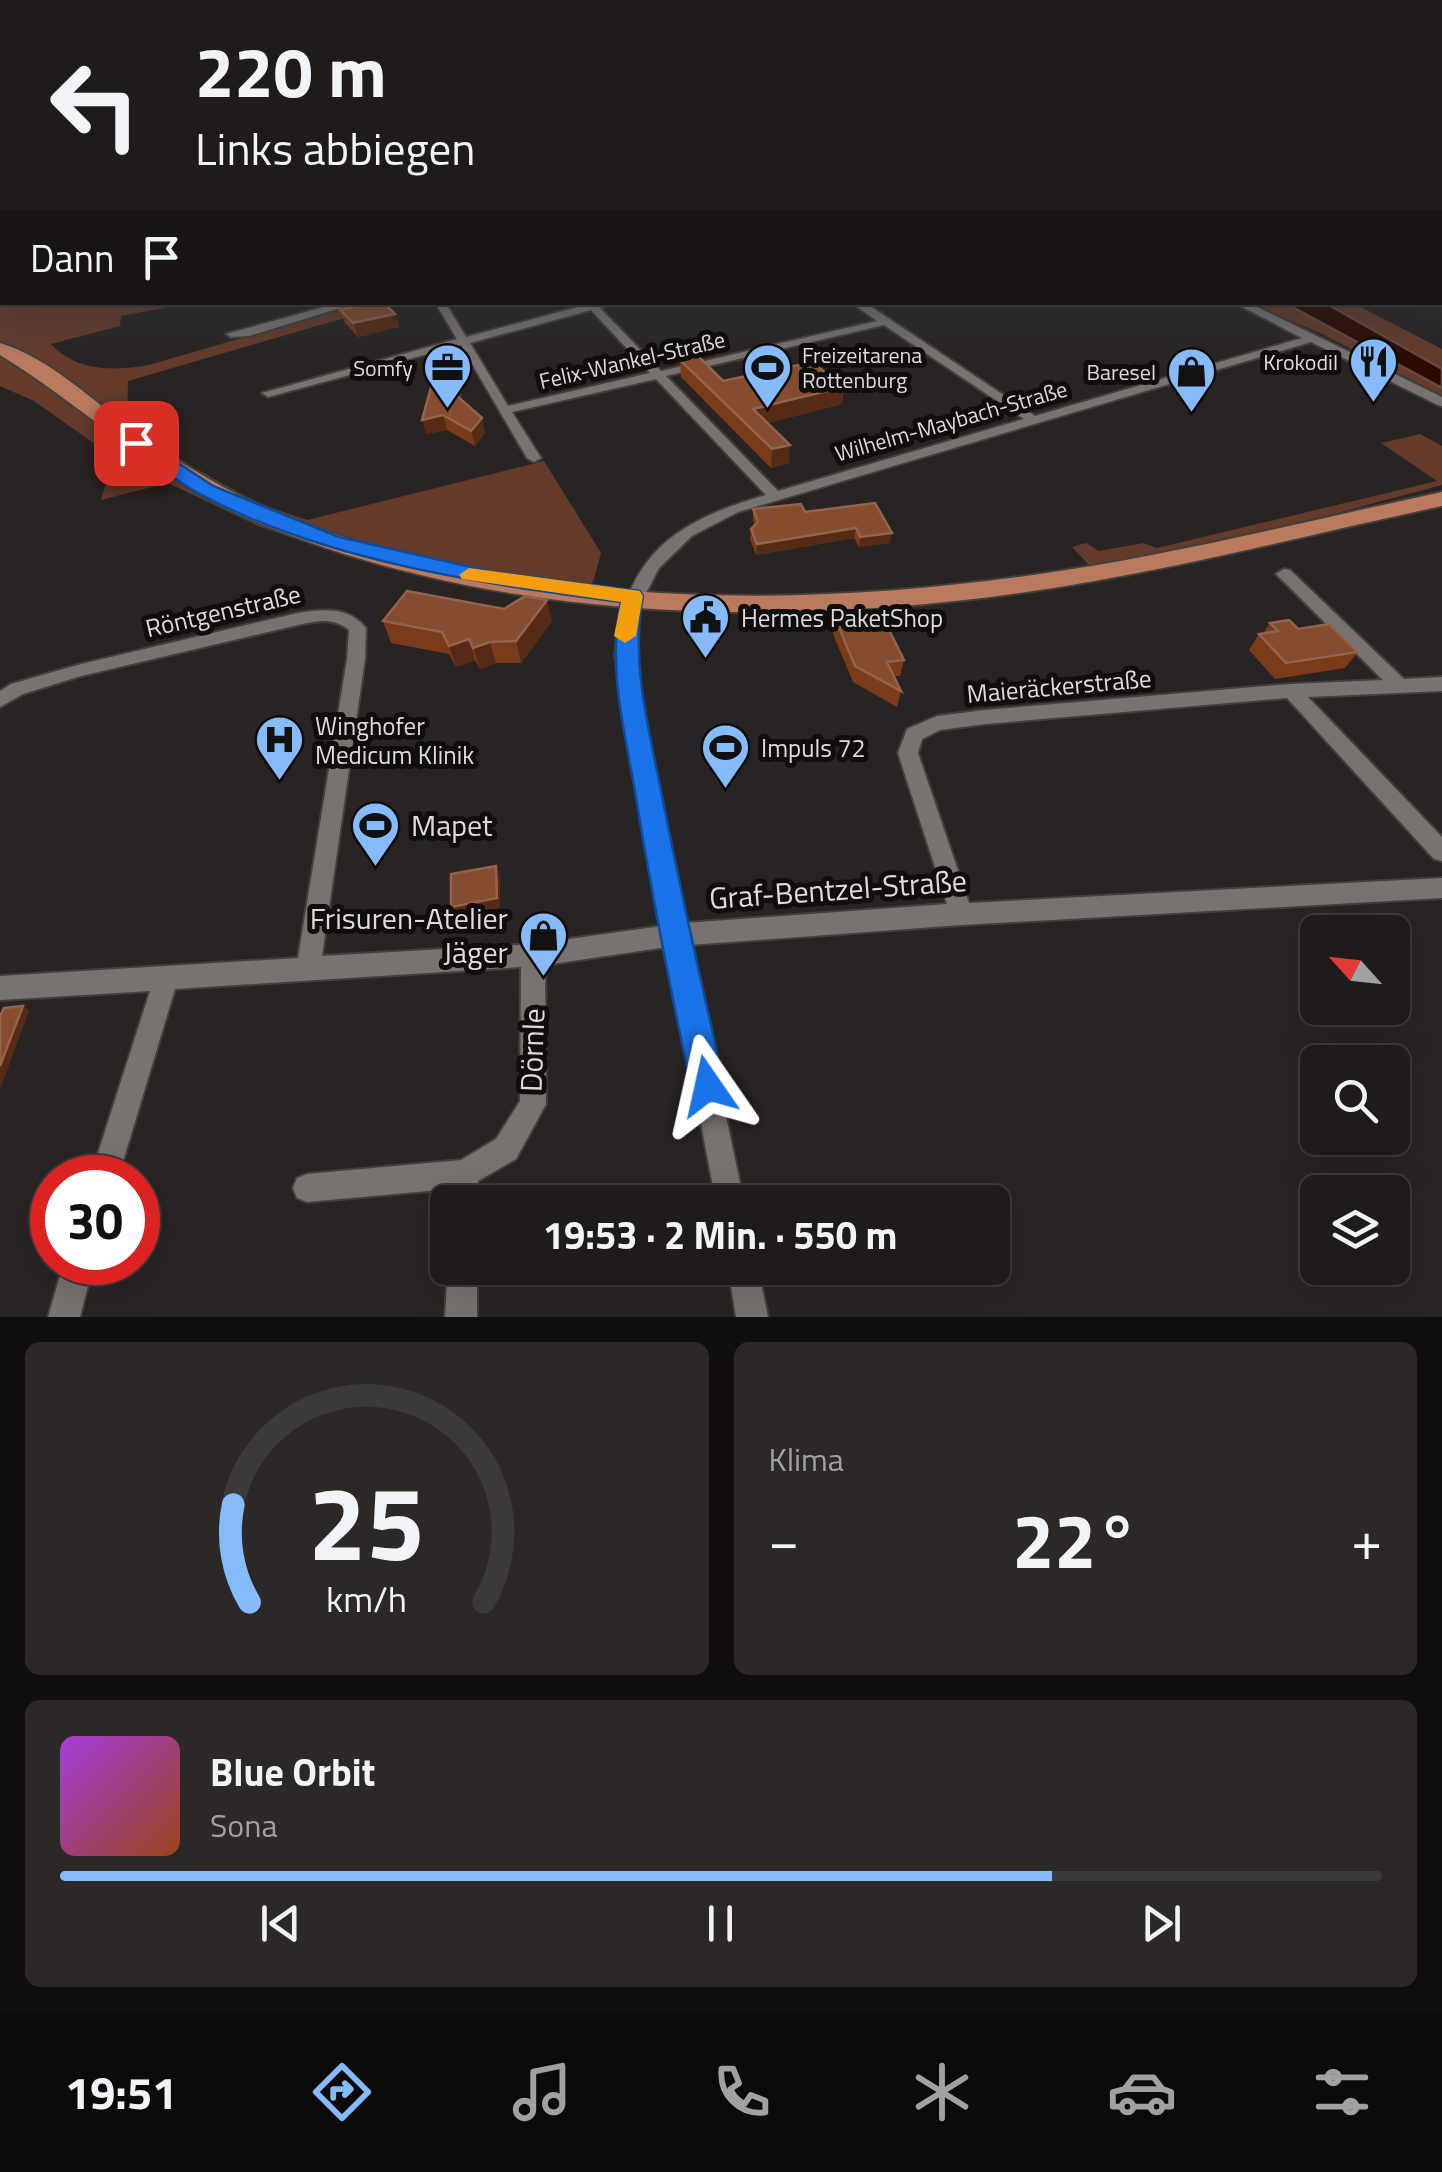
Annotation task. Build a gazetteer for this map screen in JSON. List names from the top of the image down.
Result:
{
  "streets": {
    "street": [
      "Felix-Wankel-Straße",
      "Wilhelm-Maybach-Straße",
      "Röntgenstraße",
      "Maieräckerstraße",
      "Graf-Bentzel-Straße",
      "Dörnle"
    ]
  },
  "crossings": [
    ["Röntgenstraße", "Graf-Bentzel-Straße"],
    ["Maieräckerstraße", "Graf-Bentzel-Straße"],
    ["Graf-Bentzel-Straße", "Dörnle"]
  ],
  "places": {
    "restaurant": ["Krokodil"],
    "office": ["Somfy"],
    "sports": ["Freizeitarena Rottenburg", "Impuls 72", "Mapet"],
    "shop": ["Baresel", "Frisuren-Atelier Jäger"],
    "public building": ["Hermes PaketShop"],
    "hospital": ["Winghofer Medicum Klinik"]
  },
  "north": "top left",
  "page": {
    "turn": ["220 m", "Links abbiegen"],
    "then": "Dann",
    "limit": "30",
    "trip": "19:53 · 2 Min. · 550 m",
    "tile": "Klima",
    "heat": ["−", "22°", "+"],
    "song": ["Blue Orbit", "Sona"],
    "tabs": "19:51",
    "gauge": ["25", "km/h"]
  }
}
